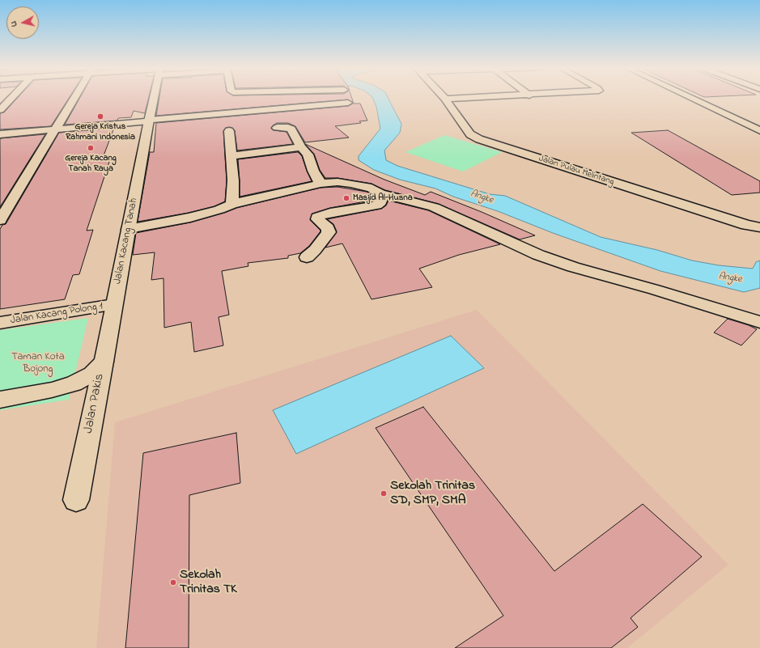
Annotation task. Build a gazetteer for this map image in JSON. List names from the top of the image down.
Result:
{
  "streets": {
    "street": [
      "Jalan Pulau Melintang",
      "Jalan Kacang Tanah",
      "Jalan Kacang Polong 1",
      "Jalan Pakis"
    ]
  },
  "crossings": [
    ["Jalan Kacang Tanah", "Jalan Kacang Polong 1"],
    ["Jalan Kacang Tanah", "Jalan Pakis"]
  ],
  "water": ["Angke"],
  "parks": ["Taman Kota Bojong"],
  "places": [
    "Gereja Kristus Rahmani Indonesia",
    "Gereja Kacang Tanah Raya",
    "Masjid Al-Husna",
    "Sekolah Trinitas SD, SMP, SMA",
    "Sekolah Trinitas TK"
  ],
  "north": "left"
}
